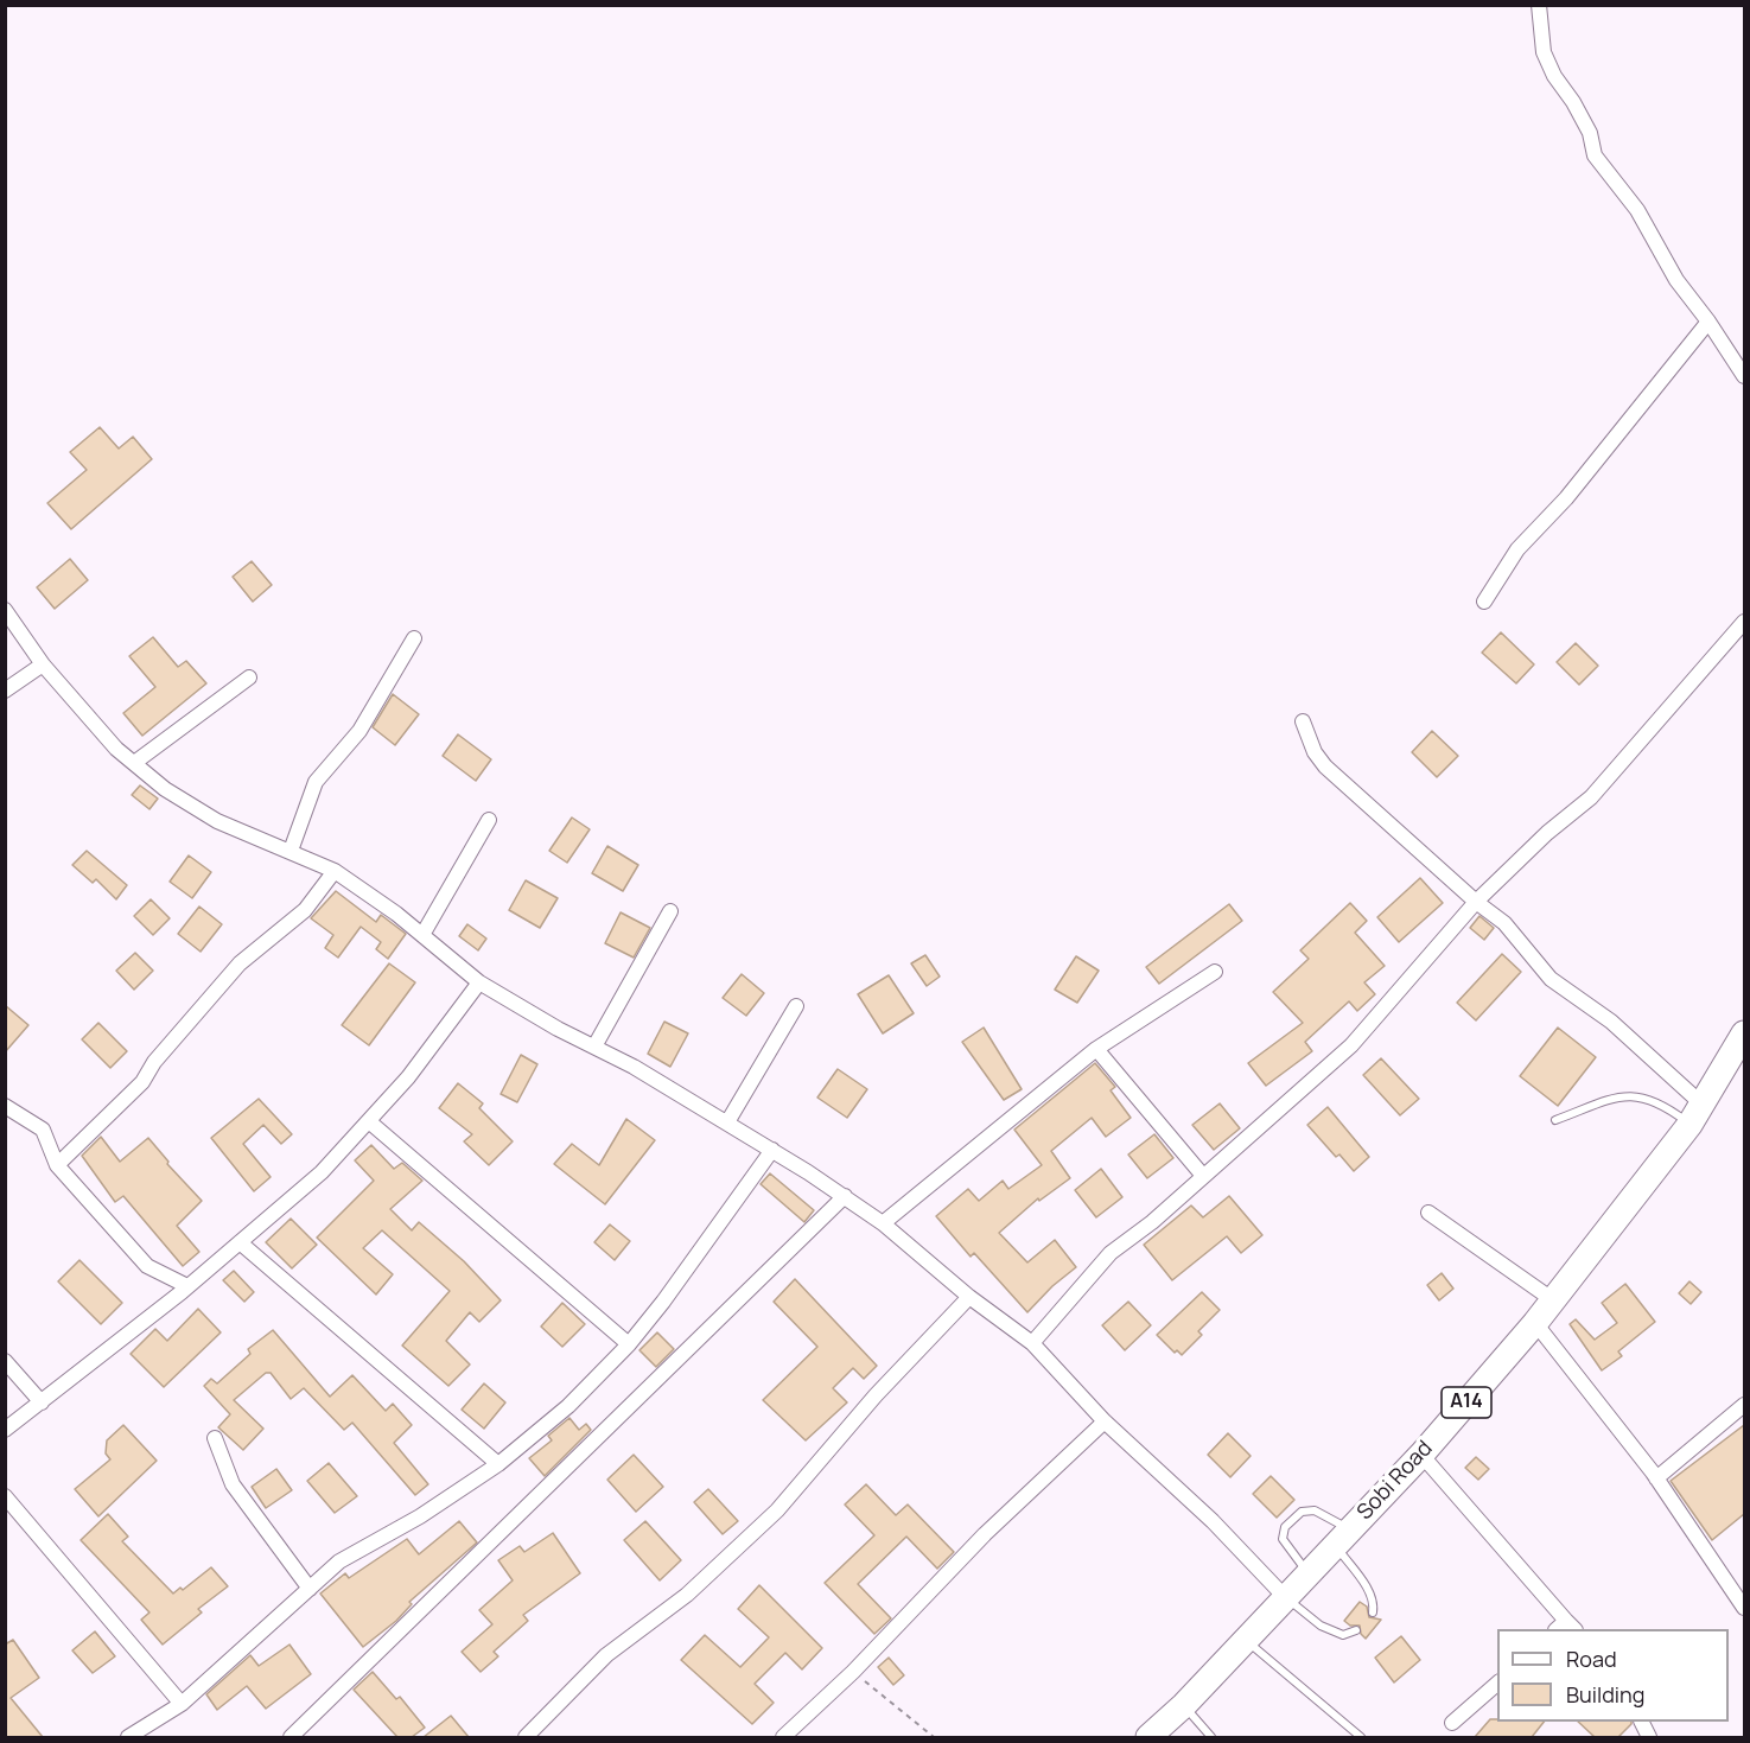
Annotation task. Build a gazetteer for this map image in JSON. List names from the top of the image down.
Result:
{
  "streets": {
    "highway": ["A14", "Sobi Road"]
  },
  "legend": ["Road", "Building"]
}
